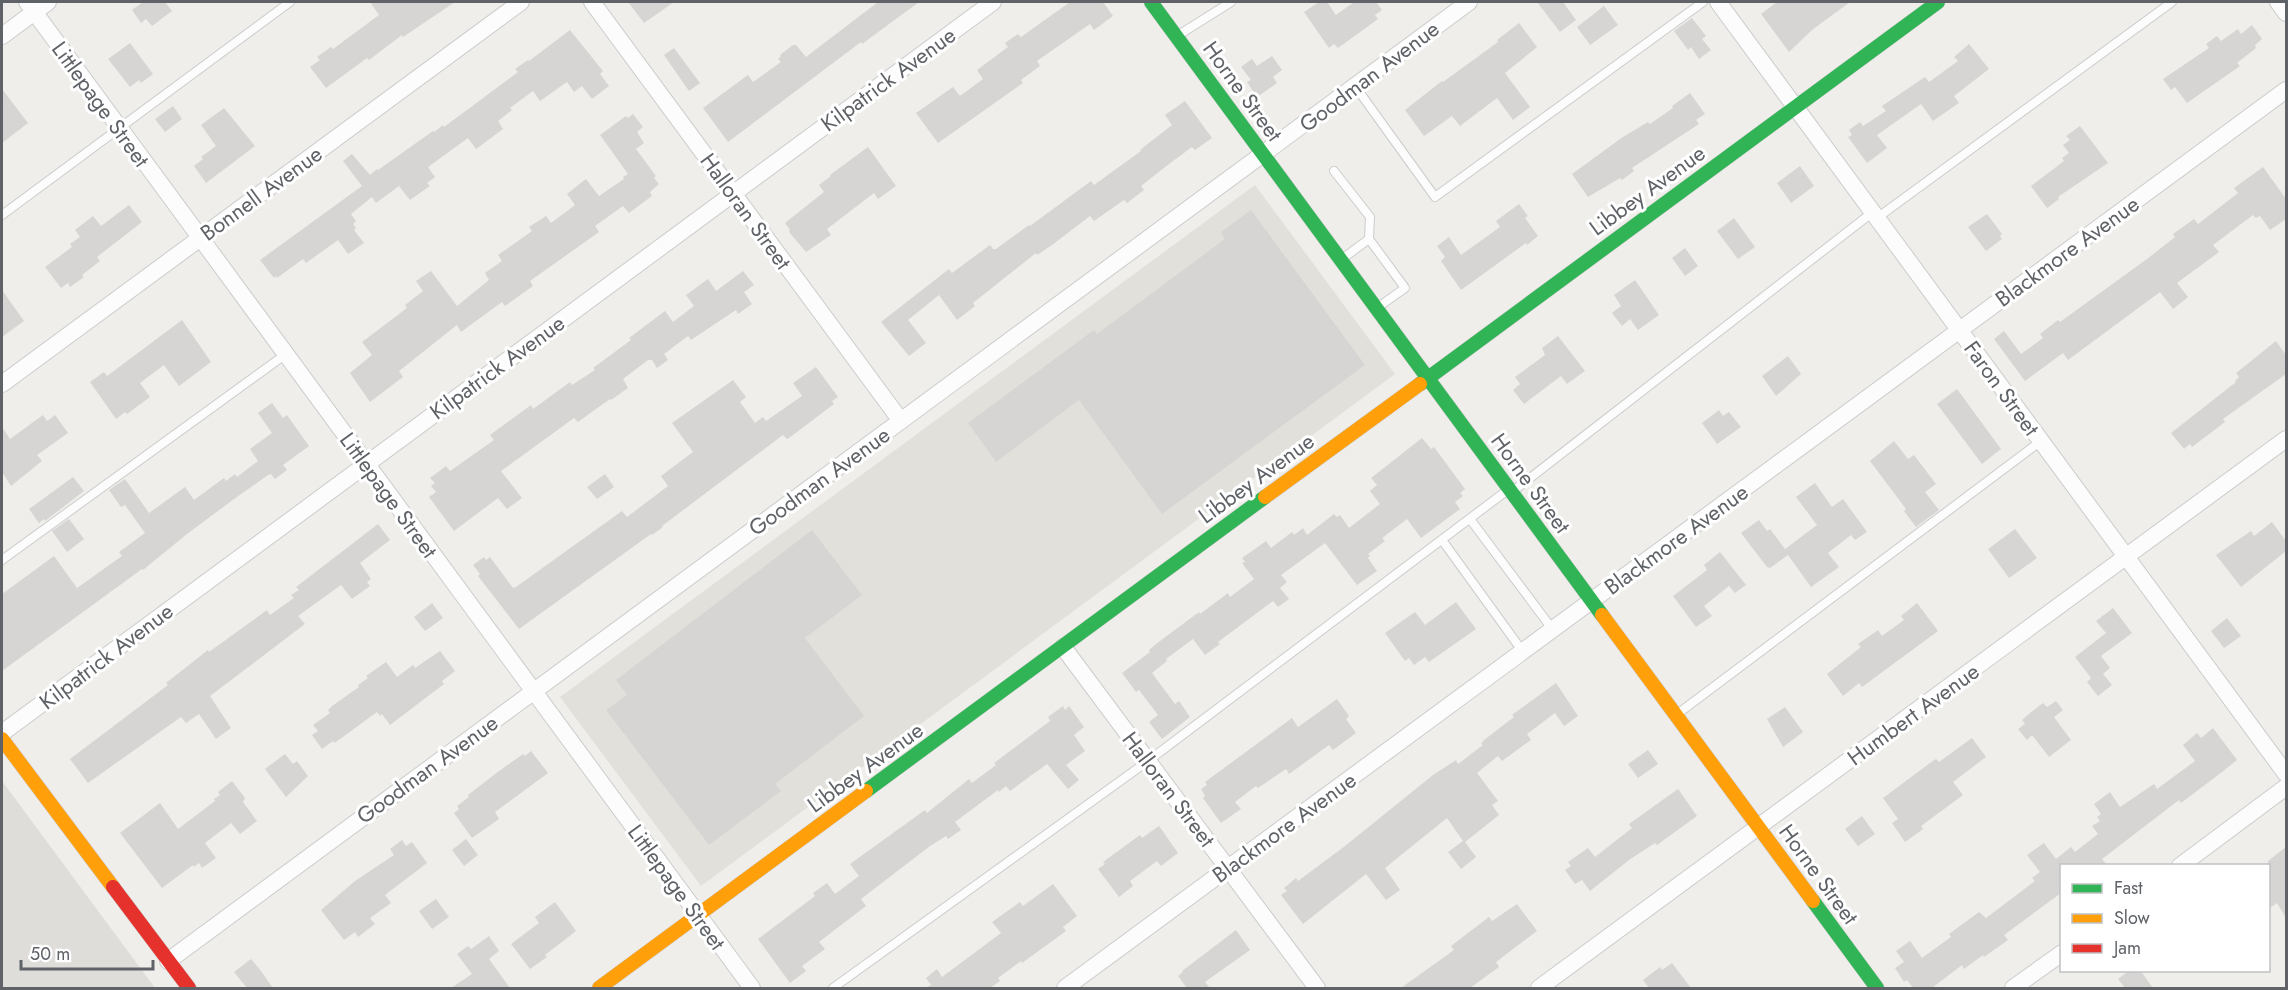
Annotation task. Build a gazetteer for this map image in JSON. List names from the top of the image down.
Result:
{
  "streets": {
    "street": [
      "Goodman Avenue",
      "Kilpatrick Avenue",
      "Horne Street",
      "Littlepage Street",
      "Libbey Avenue",
      "Bonnell Avenue",
      "Halloran Street",
      "Blackmore Avenue",
      "Faron Street",
      "Humbert Avenue"
    ]
  },
  "crossings": [
    ["Goodman Avenue", "Horne Street"],
    ["Goodman Avenue", "Littlepage Street"],
    ["Goodman Avenue", "Halloran Street"],
    ["Kilpatrick Avenue", "Littlepage Street"],
    ["Kilpatrick Avenue", "Halloran Street"],
    ["Horne Street", "Libbey Avenue"],
    ["Horne Street", "Blackmore Avenue"],
    ["Horne Street", "Humbert Avenue"],
    ["Littlepage Street", "Libbey Avenue"],
    ["Littlepage Street", "Bonnell Avenue"],
    ["Libbey Avenue", "Halloran Street"],
    ["Libbey Avenue", "Faron Street"],
    ["Halloran Street", "Blackmore Avenue"],
    ["Blackmore Avenue", "Faron Street"],
    ["Faron Street", "Humbert Avenue"]
  ],
  "legend": ["Fast", "Slow", "Jam"],
  "scale_bar": "50 m"
}
